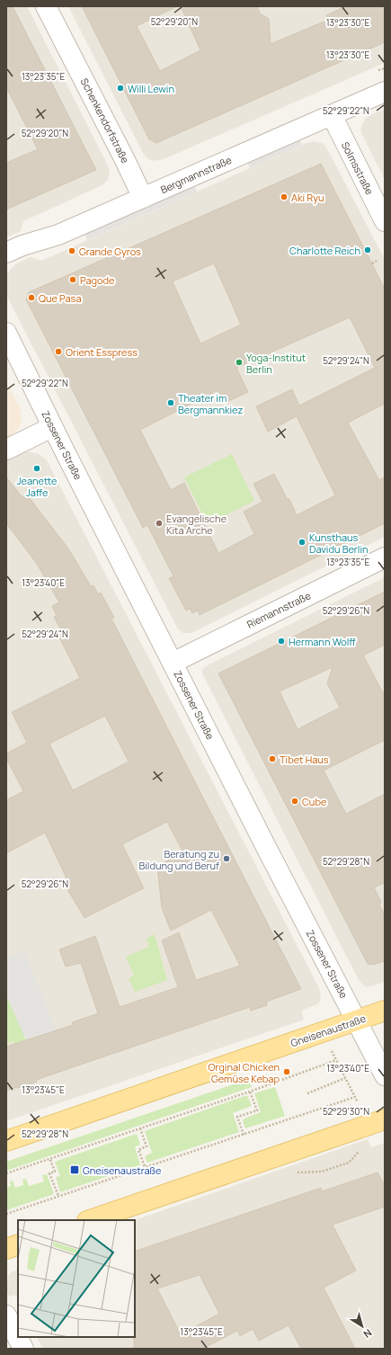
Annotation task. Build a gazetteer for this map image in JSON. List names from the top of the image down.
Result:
{
  "streets": {
    "main road": ["Gneisenaustraße"],
    "street": [
      "Schenkendorfstraße",
      "Solmsstraße",
      "Bergmannstraße",
      "Zossener Straße",
      "Riemannstraße"
    ]
  },
  "crossings": [
    ["Schenkendorfstraße", "Bergmannstraße"],
    ["Solmsstraße", "Bergmannstraße"],
    ["Zossener Straße", "Riemannstraße"],
    ["Zossener Straße", "Gneisenaustraße"]
  ],
  "places": {
    "other": [
      "Willi Lewin",
      "Aki Ryu",
      "Charlotte Reich",
      "Grande Gyros",
      "Pagode",
      "Que Pasa",
      "Orient Esspress",
      "Yoga-Institut Berlin",
      "Theater im Bergmannkiez",
      "Jeanette Jaffe",
      "Evangelische Kita Arche",
      "Kunsthaus Davidu Berlin",
      "Hermann Wolff",
      "Tibet Haus",
      "Cube",
      "Beratung zu Bildung und Beruf",
      "Orginal Chicken Gemüse Kebap"
    ],
    "transit": ["Gneisenaustraße"]
  },
  "north": "bottom right",
  "coordinates": [
    "52°29'20\"N",
    "13°23'30\"E",
    "13°23'35\"E",
    "52°29'22\"N",
    "52°29'24\"N",
    "13°23'40\"E",
    "52°29'26\"N",
    "52°29'28\"N",
    "13°23'45\"E",
    "52°29'30\"N"
  ]
}
